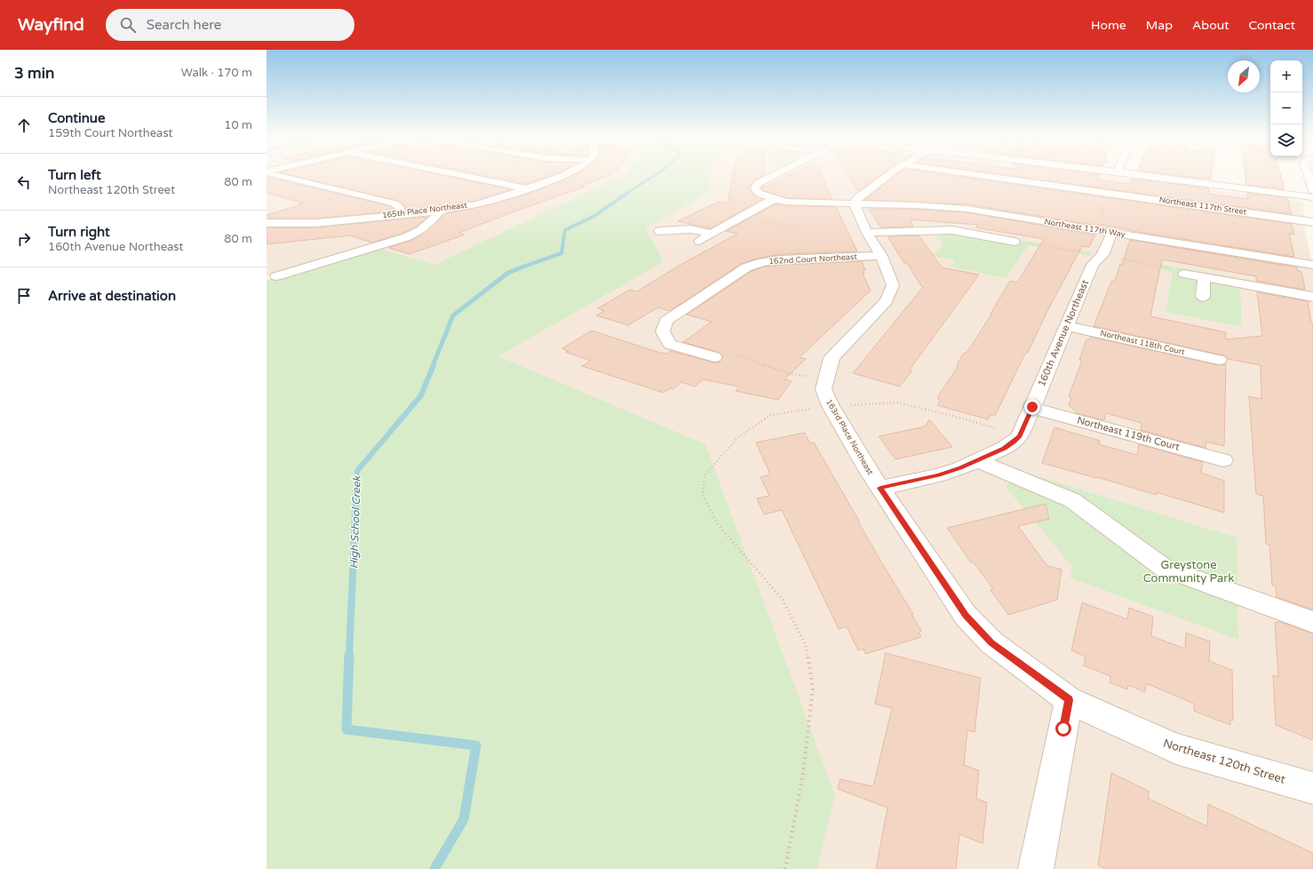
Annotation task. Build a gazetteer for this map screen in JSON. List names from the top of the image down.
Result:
{
  "streets": {
    "street": [
      "Northeast 117th Street",
      "165th Place Northeast",
      "Northeast 117th Way",
      "162nd Court Northeast",
      "160th Avenue Northeast",
      "Northeast 118th Court",
      "Northeast 119th Court",
      "163rd Place Northeast",
      "Northeast 120th Street"
    ]
  },
  "crossings": [
    ["Northeast 117th Way", "160th Avenue Northeast"],
    ["Northeast 117th Way", "163rd Place Northeast"],
    ["162nd Court Northeast", "163rd Place Northeast"],
    ["160th Avenue Northeast", "Northeast 118th Court"],
    ["160th Avenue Northeast", "Northeast 119th Court"],
    ["160th Avenue Northeast", "163rd Place Northeast"],
    ["160th Avenue Northeast", "Northeast 120th Street"],
    ["163rd Place Northeast", "Northeast 120th Street"]
  ],
  "water": ["High School Creek"],
  "parks": ["Greystone Community Park"],
  "north": "bottom left",
  "page": {
    "header": "Wayfind",
    "search": "Search here",
    "nav": [
      "Home",
      "Map",
      "About",
      "Contact"
    ],
    "heading": ["3 min", "Walk · 170 m"],
    "map_buttons": ["+", "−"],
    "list": [
      ["Continue", "159th Court Northeast", "10 m"],
      ["Turn left", "Northeast 120th Street", "80 m"],
      ["Turn right", "160th Avenue Northeast", "80 m"],
      "Arrive at destination"
    ]
  }
}
